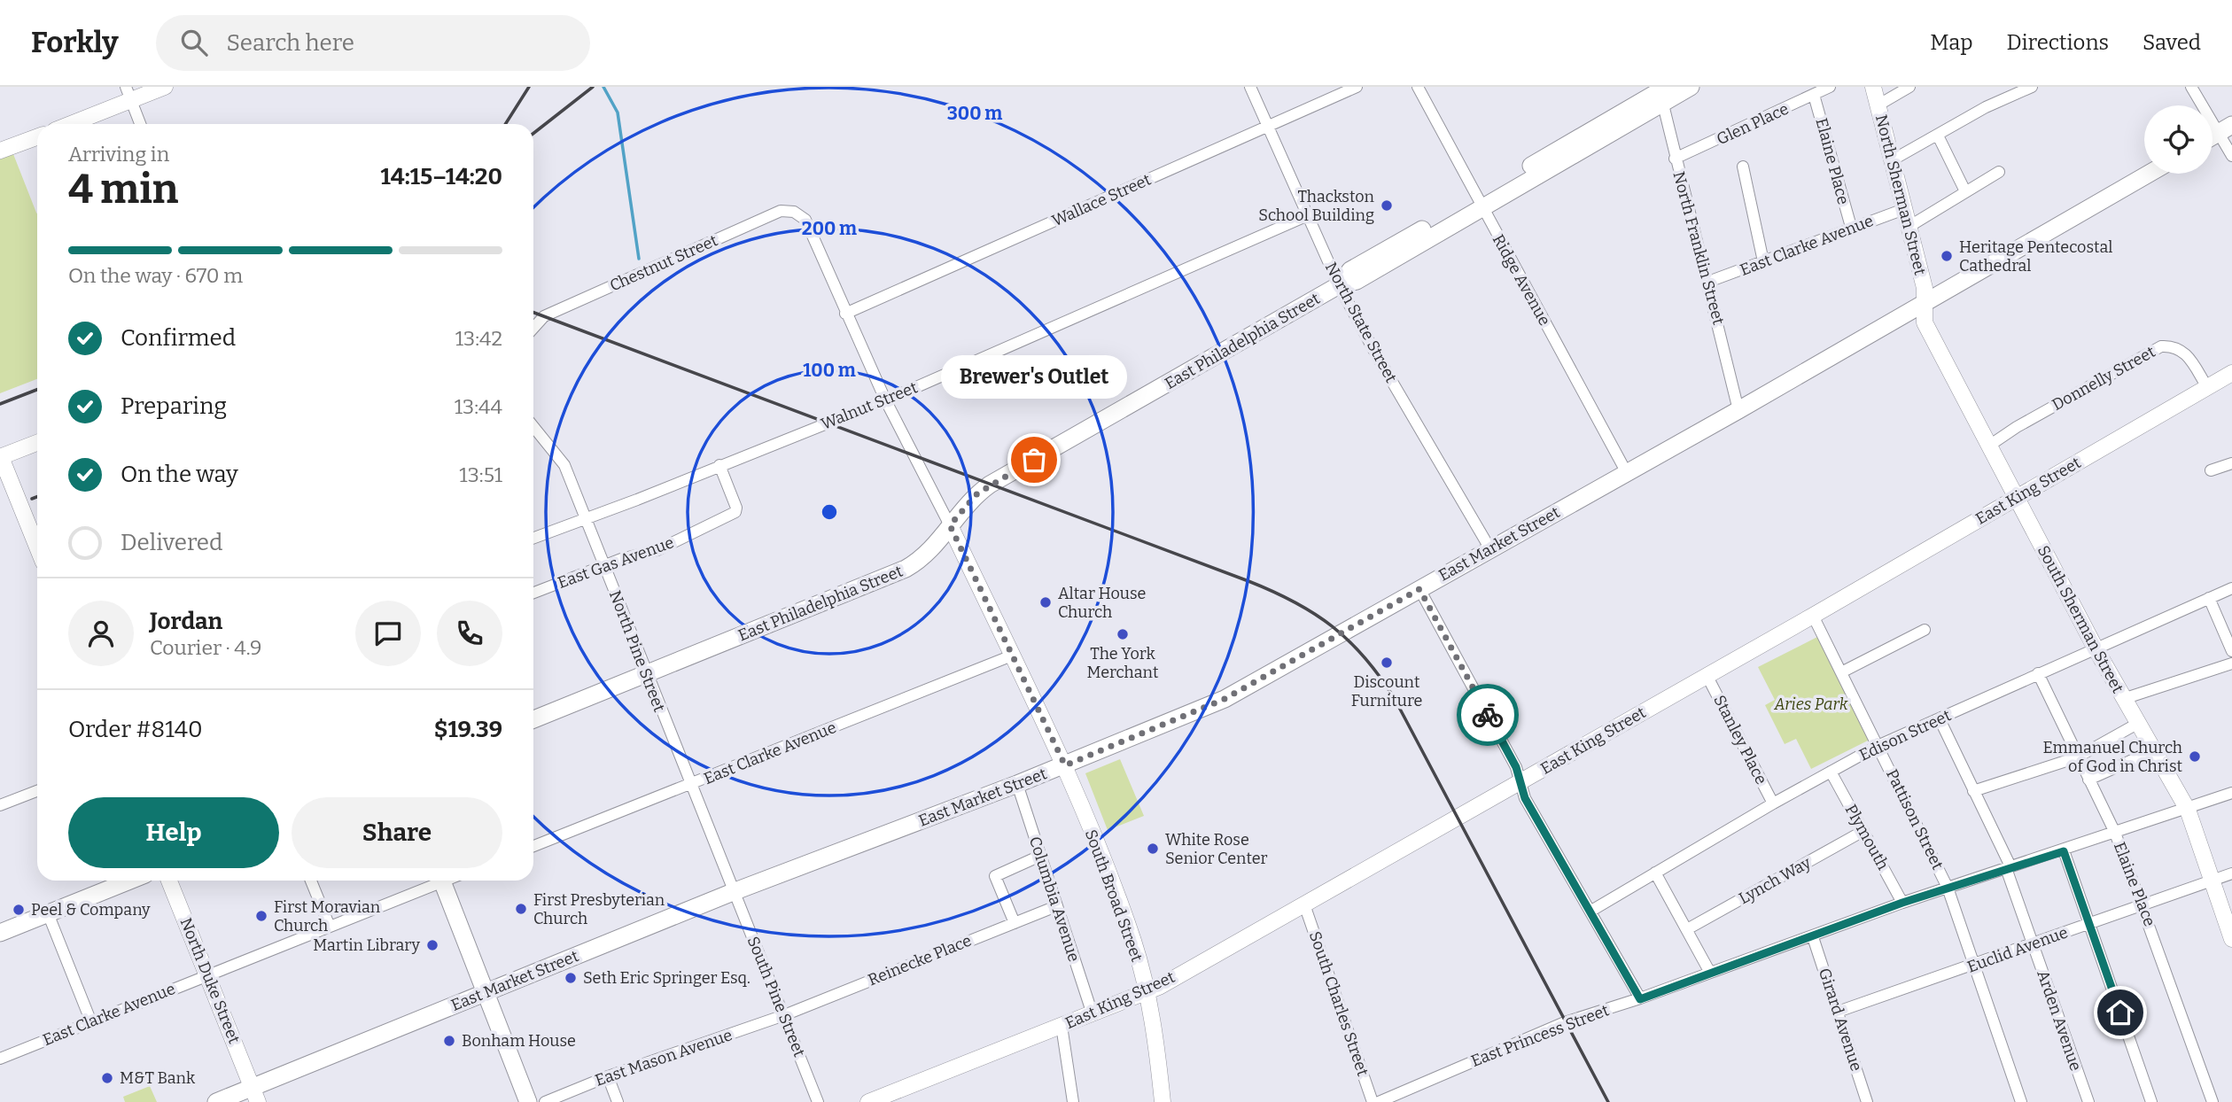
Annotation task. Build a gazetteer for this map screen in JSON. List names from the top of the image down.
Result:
{
  "streets": {
    "main road": ["East Philadelphia Street", "East Market Street"],
    "street": [
      "Glen Place",
      "Elaine Place",
      "North Sherman Street",
      "Wallace Street",
      "East Clarke Avenue",
      "North Franklin Street",
      "Chestnut Street",
      "Ridge Avenue",
      "North State Street",
      "Donnelly Street",
      "Walnut Street",
      "East King Street",
      "East Gas Avenue",
      "South Sherman Street",
      "North Pine Street",
      "Edison Street",
      "Stanley Place",
      "Pattison Street",
      "Plymouth",
      "Lynch Way",
      "South Broad Street",
      "Columbia Avenue",
      "Euclid Avenue",
      "Reinecke Place",
      "North Duke Street",
      "South Pine Street",
      "South Charles Street",
      "Girard Avenue",
      "Arden Avenue",
      "East Princess Street",
      "East Mason Avenue"
    ]
  },
  "crossings": [
    ["Glen Place", "Elaine Place"],
    ["Glen Place", "North Franklin Street"],
    ["Elaine Place", "East Clarke Avenue"],
    ["Elaine Place", "Edison Street"],
    ["Elaine Place", "Euclid Avenue"],
    ["Elaine Place", "East Princess Street"],
    ["North Sherman Street", "East Clarke Avenue"],
    ["North Sherman Street", "East Market Street"],
    ["North Sherman Street", "South Sherman Street"],
    ["Wallace Street", "Chestnut Street"],
    ["Wallace Street", "North State Street"],
    ["East Clarke Avenue", "North Franklin Street"],
    ["East Clarke Avenue", "North Pine Street"],
    ["East Clarke Avenue", "South Broad Street"],
    ["East Clarke Avenue", "North Duke Street"],
    ["North Franklin Street", "East Philadelphia Street"],
    ["North Franklin Street", "East Market Street"],
    ["Ridge Avenue", "East Philadelphia Street"],
    ["Ridge Avenue", "East Market Street"],
    ["North State Street", "East Philadelphia Street"],
    ["North State Street", "Walnut Street"],
    ["North State Street", "East Market Street"],
    ["East Philadelphia Street", "North Pine Street"],
    ["East Philadelphia Street", "South Broad Street"],
    ["Donnelly Street", "East King Street"],
    ["Donnelly Street", "South Sherman Street"],
    ["Walnut Street", "East Gas Avenue"],
    ["Walnut Street", "North Pine Street"],
    ["East King Street", "South Sherman Street"],
    ["East King Street", "Stanley Place"],
    ["East King Street", "Pattison Street"],
    ["East King Street", "South Broad Street"],
    ["East King Street", "Columbia Avenue"],
    ["East King Street", "South Charles Street"],
    ["East Market Street", "South Sherman Street"],
    ["East Market Street", "North Pine Street"],
    ["East Market Street", "South Broad Street"],
    ["East Market Street", "Columbia Avenue"],
    ["East Market Street", "North Duke Street"],
    ["East Market Street", "South Pine Street"],
    ["East Gas Avenue", "North Pine Street"],
    ["South Sherman Street", "Edison Street"],
    ["South Sherman Street", "Euclid Avenue"],
    ["South Sherman Street", "East Princess Street"],
    ["North Pine Street", "South Pine Street"],
    ["Edison Street", "Stanley Place"],
    ["Edison Street", "Pattison Street"],
    ["Edison Street", "Plymouth"],
    ["Edison Street", "Arden Avenue"],
    ["Pattison Street", "Euclid Avenue"],
    ["Pattison Street", "East Princess Street"],
    ["Plymouth", "Lynch Way"],
    ["Plymouth", "East Princess Street"],
    ["Columbia Avenue", "Reinecke Place"],
    ["Euclid Avenue", "Girard Avenue"],
    ["Euclid Avenue", "Arden Avenue"],
    ["Reinecke Place", "South Pine Street"],
    ["Reinecke Place", "East Mason Avenue"],
    ["South Pine Street", "East Mason Avenue"],
    ["Girard Avenue", "East Princess Street"],
    ["Arden Avenue", "East Princess Street"]
  ],
  "parks": ["Aries Park"],
  "places": [
    "Thackston School Building",
    "Heritage Pentecostal Cathedral",
    "Brewer's Outlet",
    "Altar House Church",
    "The York Merchant",
    "Discount Furniture",
    "Emmanuel Church of God in Christ",
    "White Rose Senior Center",
    "First Presbyterian Church",
    "Peel & Company",
    "First Moravian Church",
    "Martin Library",
    "Seth Eric Springer Esq.",
    "Bonham House",
    "M&T Bank"
  ],
  "page": {
    "header": "Forkly",
    "search": "Search here",
    "nav": ["Map", "Directions", "Saved"],
    "heading": ["4 min", "Arriving in", "14:15–14:20"],
    "panel": [
      "Jordan",
      "Courier · 4.9",
      "Order #8140",
      "$19.39"
    ],
    "bar": "On the way · 670 m",
    "list": [
      ["Confirmed", "13:42"],
      ["Preparing", "13:44"],
      ["On the way", "13:51"],
      "Delivered"
    ],
    "bubble": "Brewer's Outlet",
    "buttons": ["Help", "Share"]
  },
  "rings": ["300 m", "200 m", "100 m"]
}
